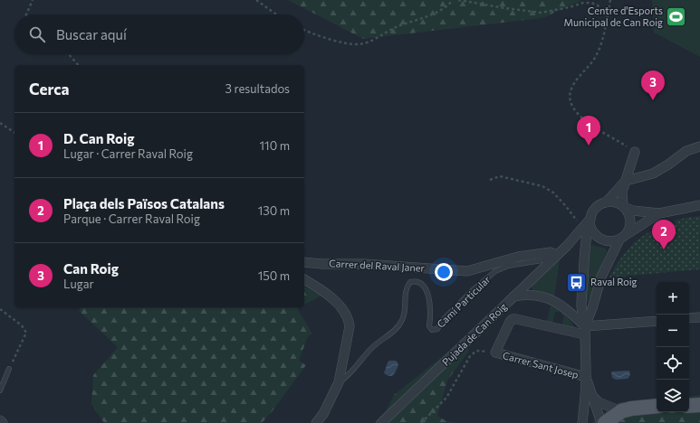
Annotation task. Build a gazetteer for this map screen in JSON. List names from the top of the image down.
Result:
{
  "streets": {
    "street": ["Carrer del Raval Janer", "Pujada de Can Roig", "Carrer Sant Josep"],
    "lane": ["Camí Particular"]
  },
  "crossings": [
    ["Carrer del Raval Janer", "Camí Particular"],
    ["Carrer del Raval Janer", "Pujada de Can Roig"],
    ["Camí Particular", "Pujada de Can Roig"]
  ],
  "places": {
    "sports": ["Centre d'Esports Municipal de Can Roig"],
    "bus stop": ["Raval Roig"]
  },
  "page": {
    "search": "Buscar aquí",
    "heading": ["Cerca", "3 resultados"],
    "pins": ["3", "1", "2"],
    "list": [
      {
        "mark": "1",
        "name": "D. Can Roig",
        "note": "Lugar · Carrer Raval Roig",
        "value": "110 m"
      },
      {
        "mark": "2",
        "name": "Plaça dels Països Catalans",
        "note": "Parque · Carrer Raval Roig",
        "value": "130 m"
      },
      {
        "mark": "3",
        "name": "Can Roig",
        "note": "Lugar",
        "value": "150 m"
      }
    ],
    "map_buttons": ["+", "−"]
  }
}
